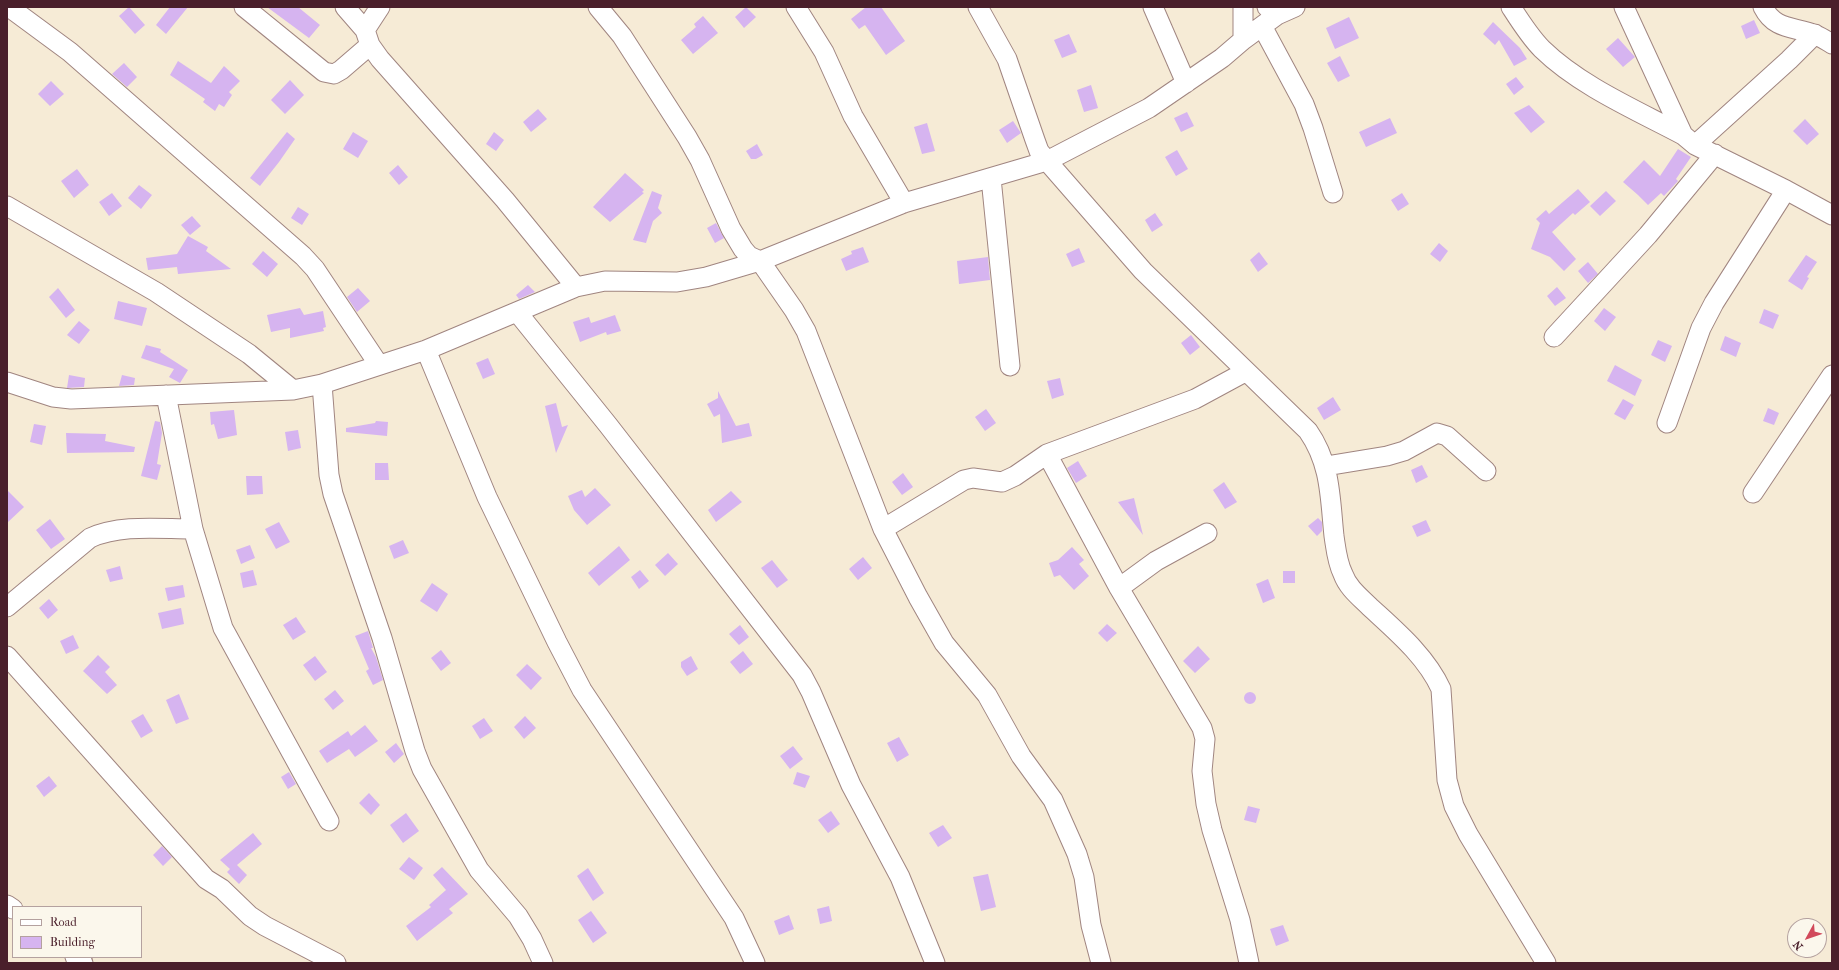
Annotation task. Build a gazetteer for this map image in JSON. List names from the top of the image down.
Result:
{
  "legend": ["Road", "Building"],
  "north": "bottom left"
}
